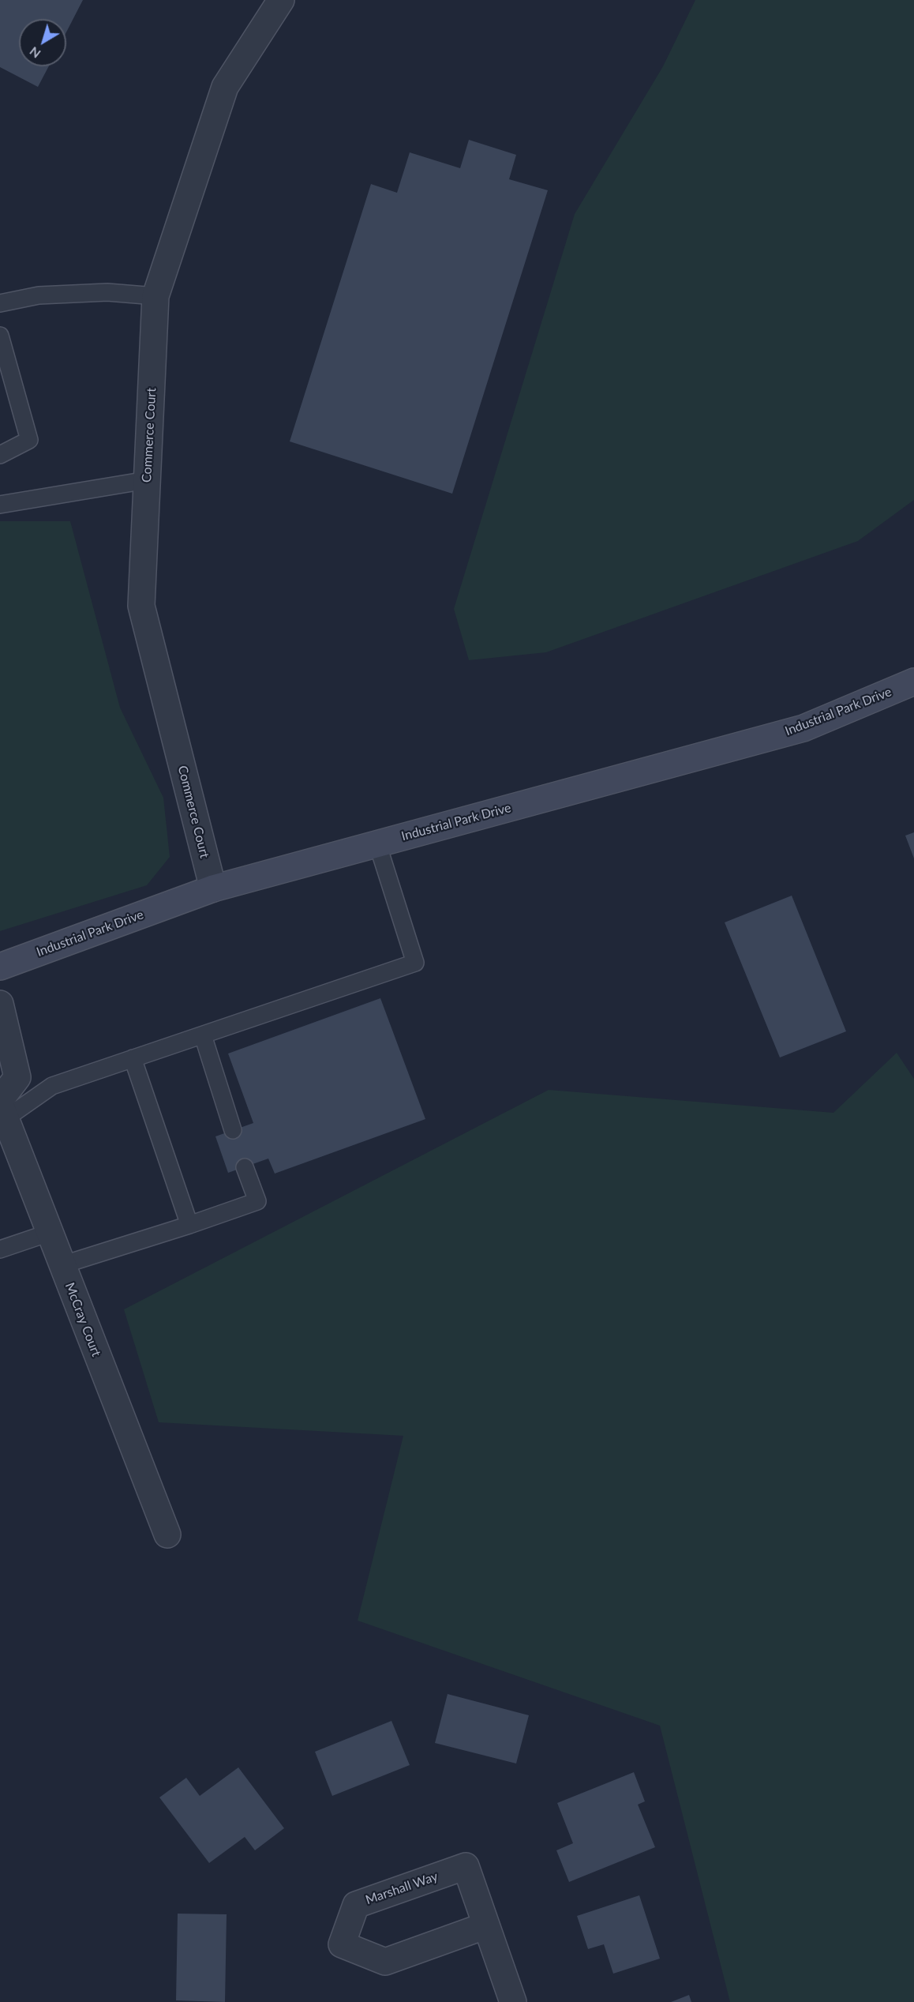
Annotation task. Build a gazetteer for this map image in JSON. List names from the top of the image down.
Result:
{
  "streets": {
    "street": [
      "Commerce Court",
      "Industrial Park Drive",
      "McCray Court",
      "Marshall Way"
    ]
  },
  "crossings": [
    ["Commerce Court", "Industrial Park Drive"]
  ],
  "north": "bottom left"
}
